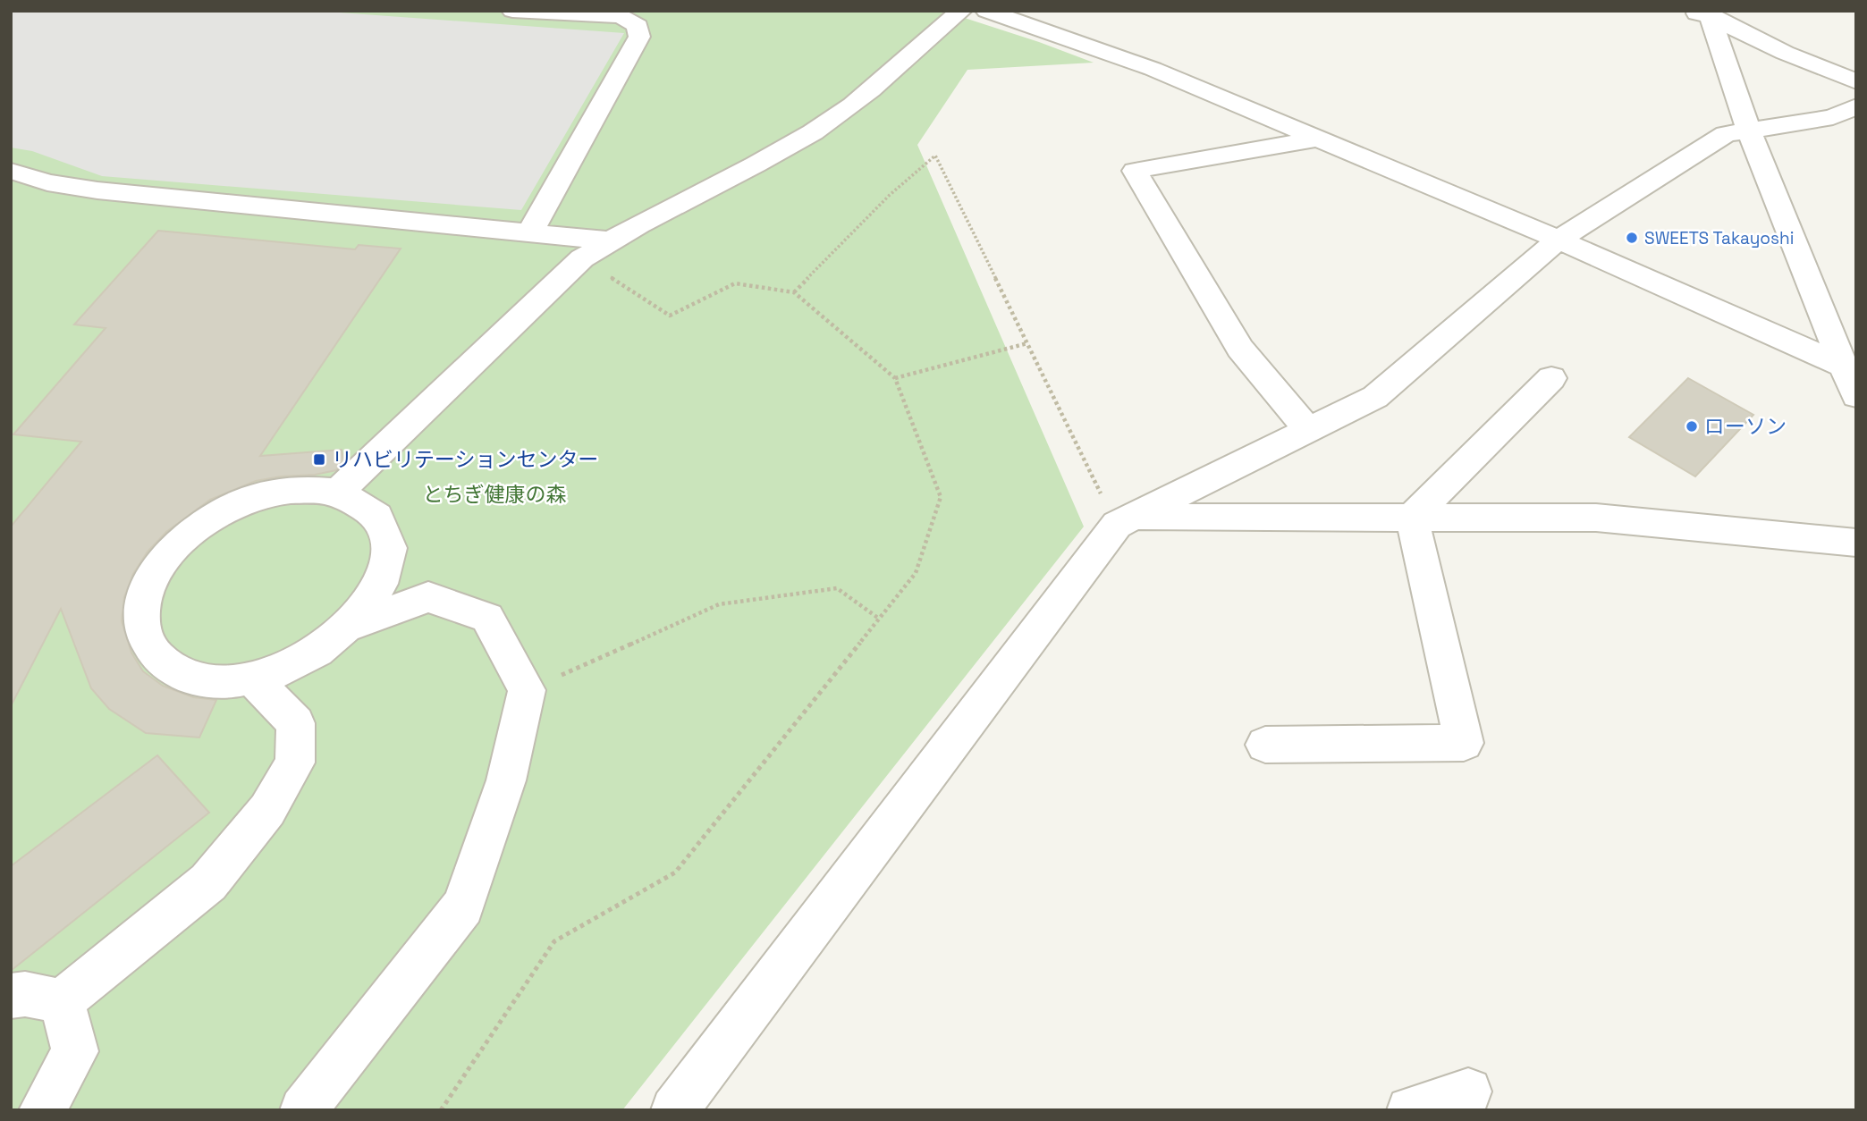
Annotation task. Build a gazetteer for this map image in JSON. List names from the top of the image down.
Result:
{
  "parks": ["とちぎ健康の森"],
  "places": {
    "other": ["SWEETS Takayoshi", "ローソン"],
    "transit": ["リハビリテーションセンター"]
  }
}
